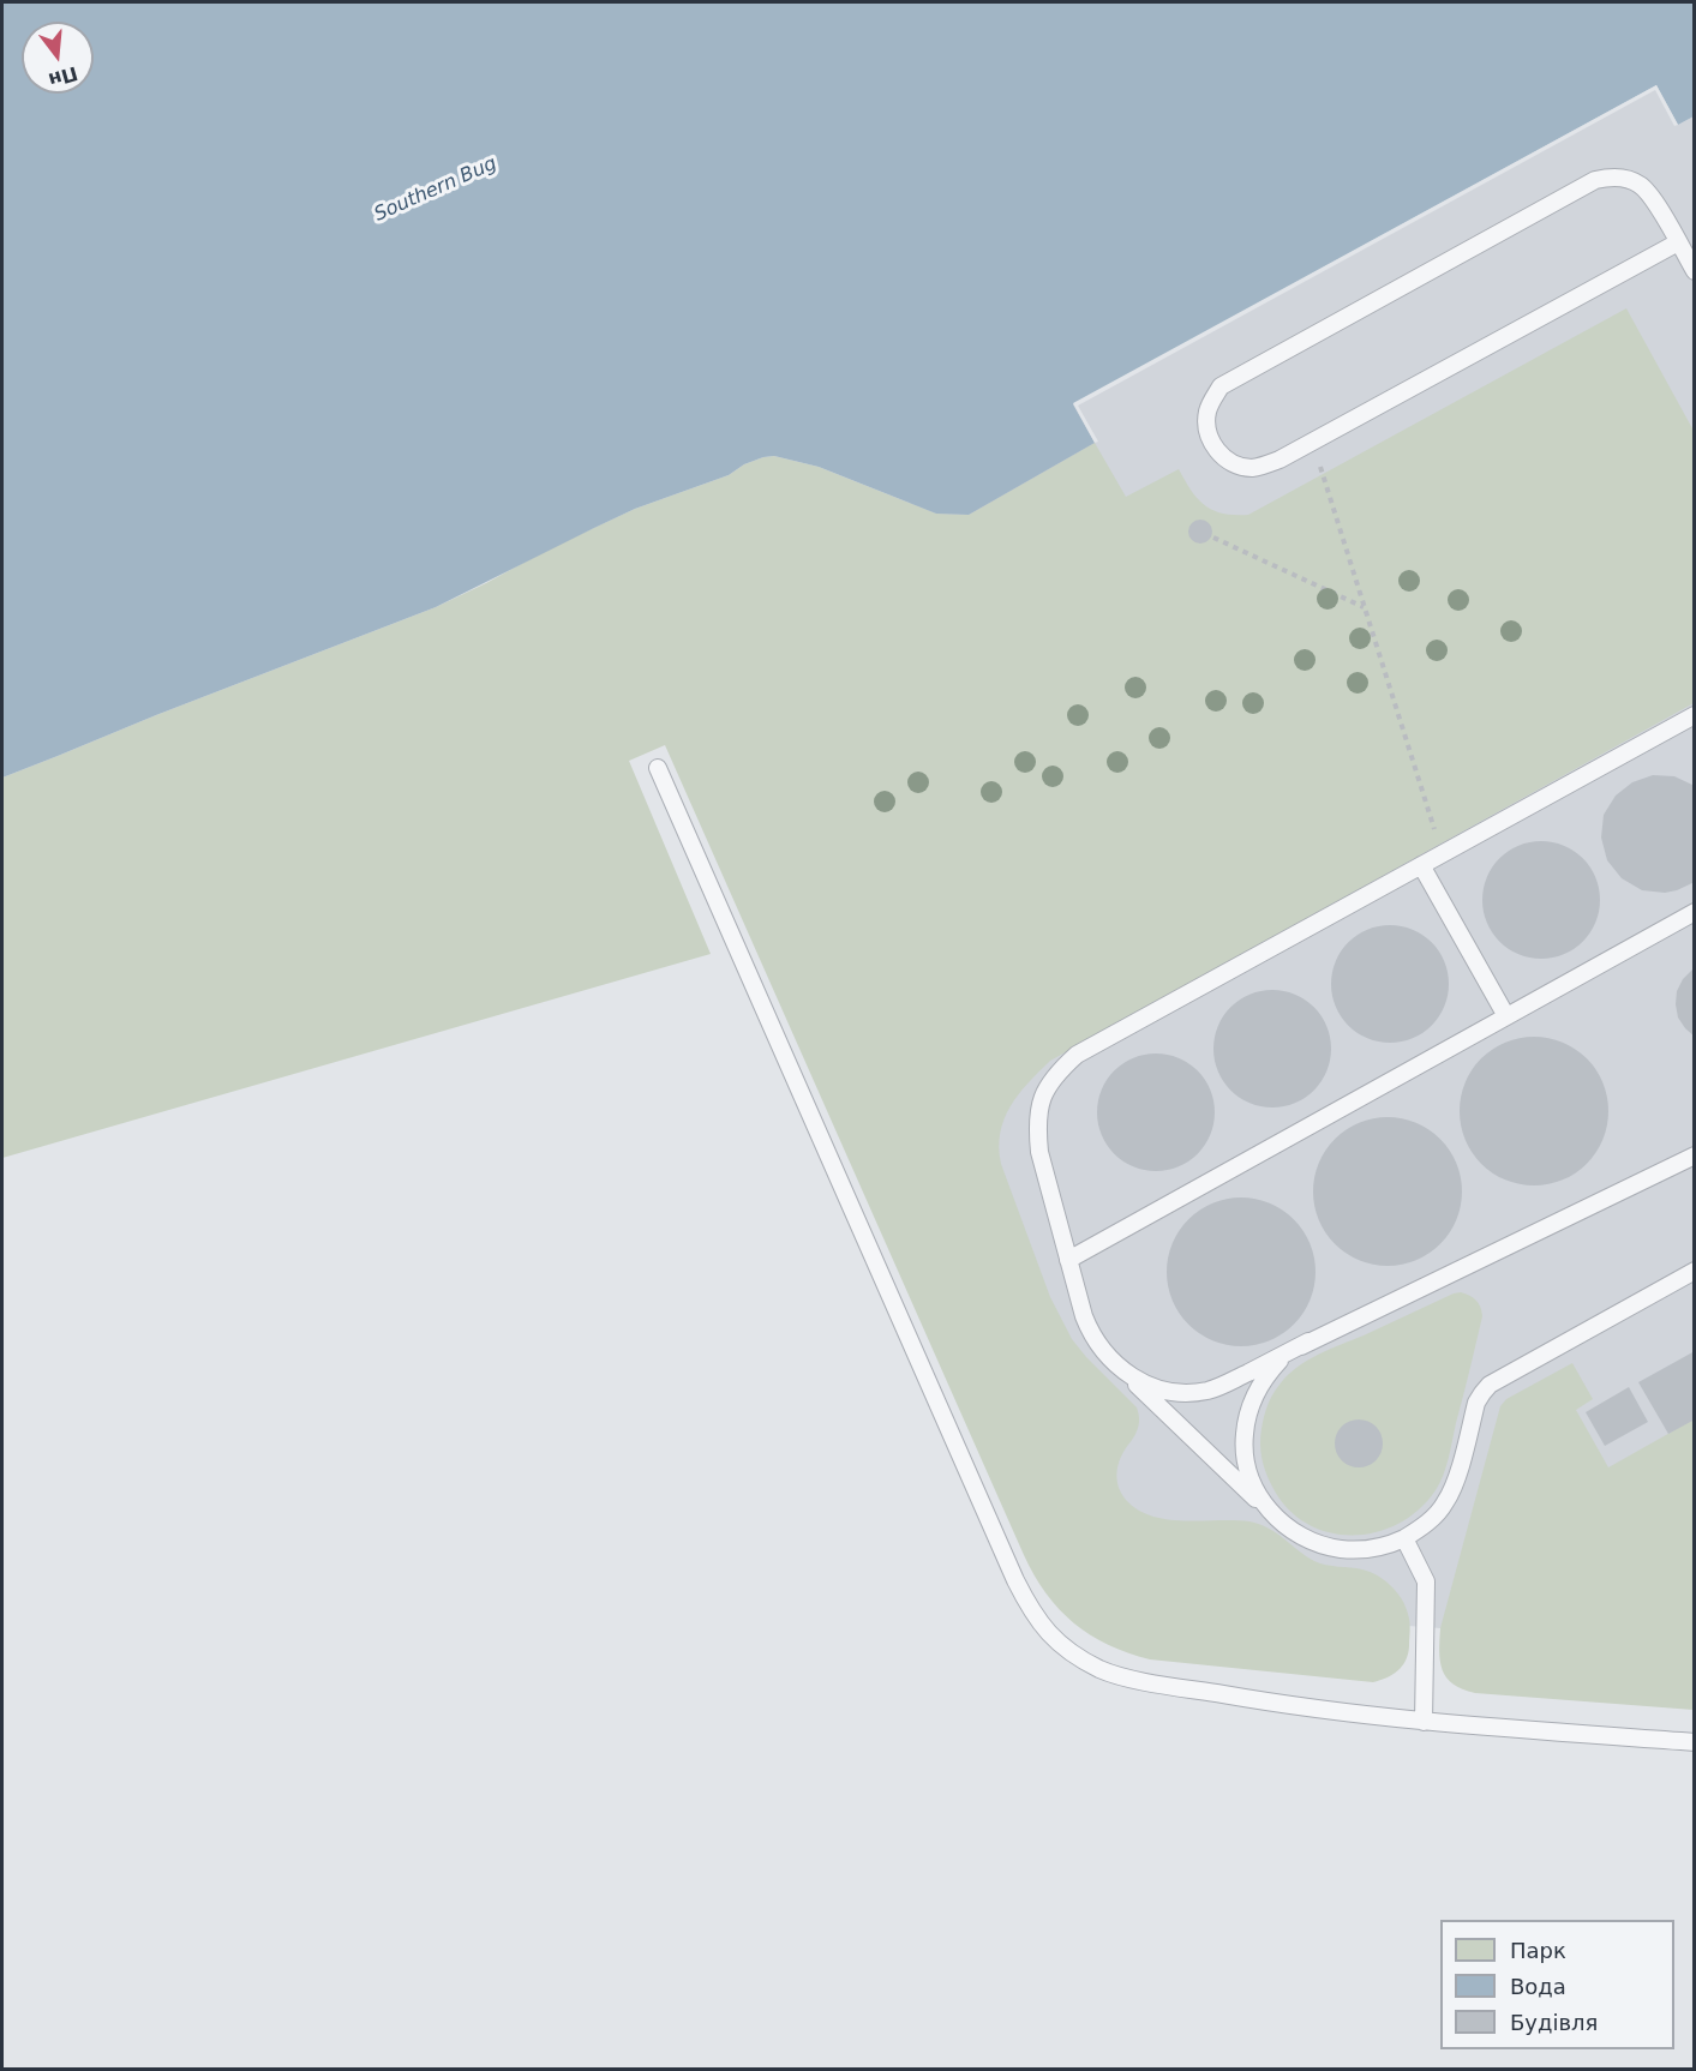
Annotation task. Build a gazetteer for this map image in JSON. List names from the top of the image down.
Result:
{
  "water": ["Southern Bug"],
  "legend": ["Парк", "Вода", "Будівля"],
  "north": "bottom"
}
